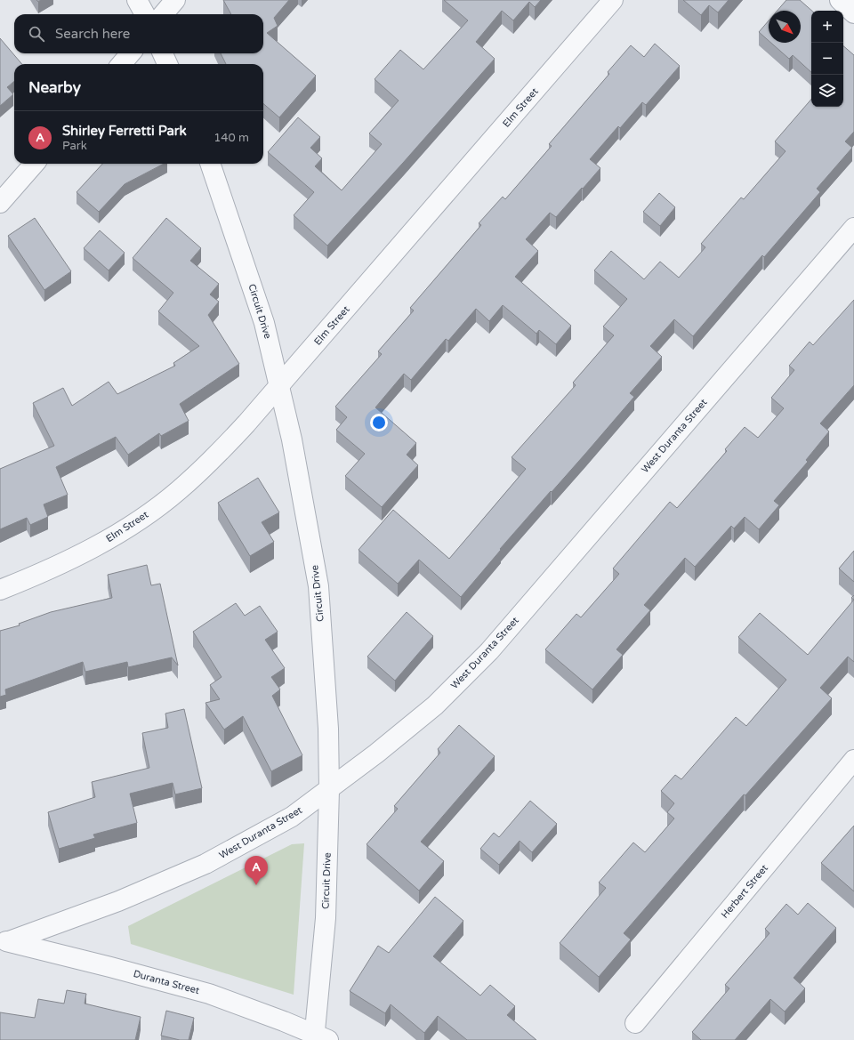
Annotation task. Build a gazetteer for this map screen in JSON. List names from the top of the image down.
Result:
{
  "streets": {
    "street": [
      "Elm Street",
      "Circuit Drive",
      "West Duranta Street",
      "Herbert Street",
      "Duranta Street"
    ]
  },
  "crossings": [
    ["Elm Street", "Circuit Drive"],
    ["Circuit Drive", "West Duranta Street"],
    ["Circuit Drive", "Duranta Street"],
    ["West Duranta Street", "Duranta Street"]
  ],
  "north": "bottom right",
  "page": {
    "map_buttons": ["+", "−"],
    "search": "Search here",
    "heading": "Nearby",
    "list": [
      {
        "mark": "A",
        "name": "Shirley Ferretti Park",
        "note": "Park",
        "value": "140 m"
      }
    ],
    "pins": "A"
  }
}
